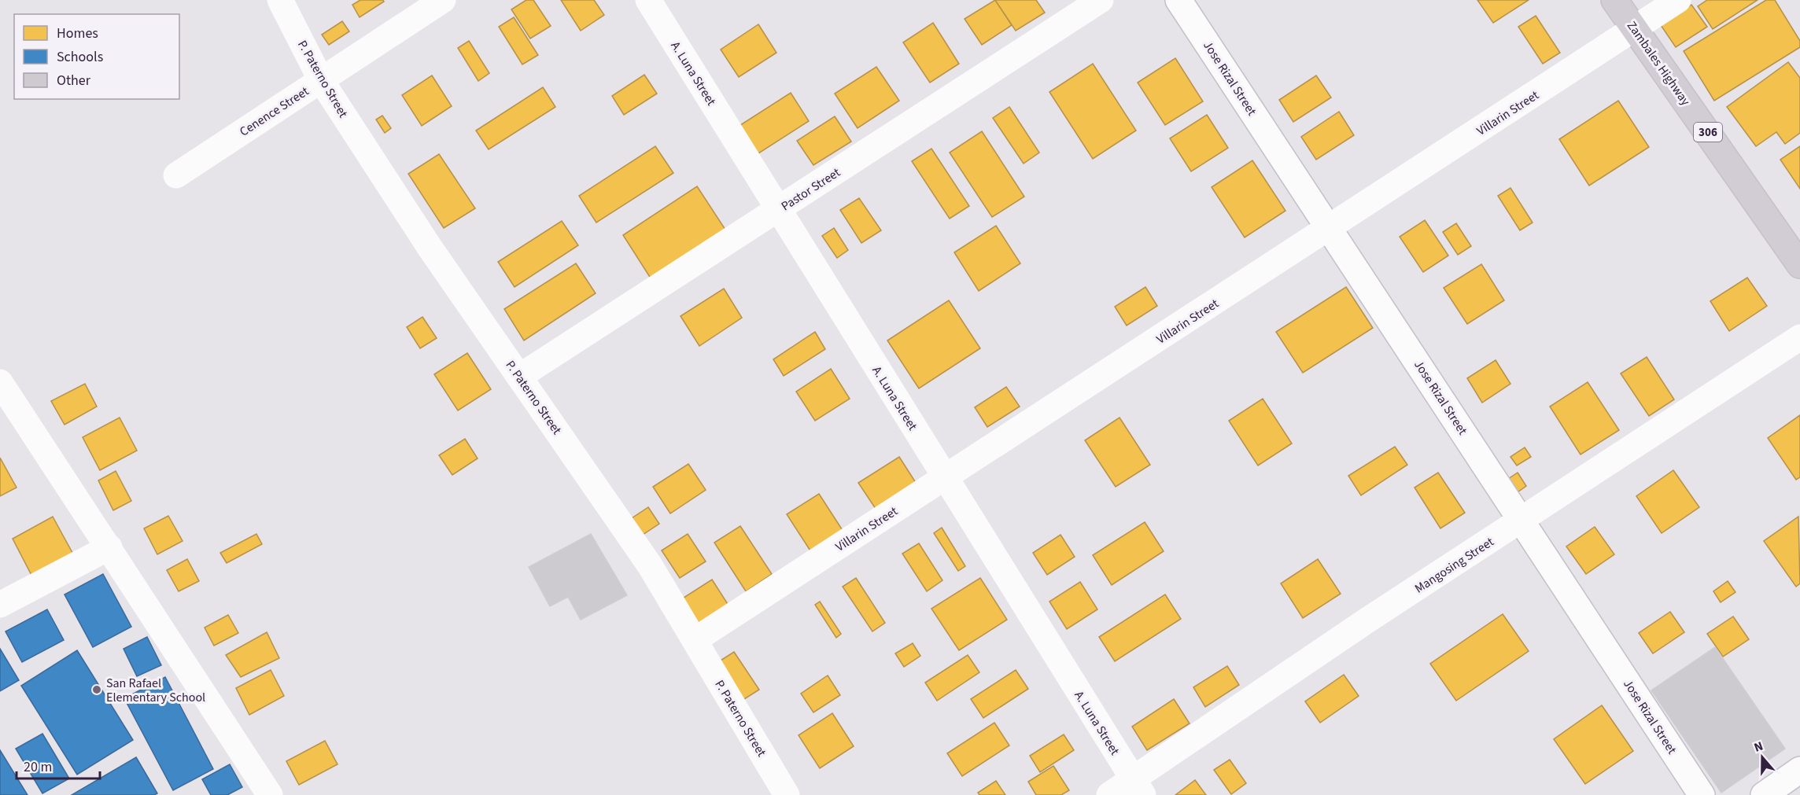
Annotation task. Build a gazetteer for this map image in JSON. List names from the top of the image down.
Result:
{
  "streets": {
    "main road": ["Zambales Highway", "306"],
    "street": [
      "A. Luna Street",
      "Jose Rizal Street",
      "P. Paterno Street",
      "Cenence Street",
      "Villarin Street",
      "Pastor Street",
      "Mangosing Street"
    ]
  },
  "crossings": [
    ["Zambales Highway", "Villarin Street"],
    ["A. Luna Street", "Villarin Street"],
    ["A. Luna Street", "Pastor Street"],
    ["A. Luna Street", "Mangosing Street"],
    ["Jose Rizal Street", "Villarin Street"],
    ["Jose Rizal Street", "Mangosing Street"],
    ["P. Paterno Street", "Cenence Street"],
    ["P. Paterno Street", "Villarin Street"],
    ["P. Paterno Street", "Pastor Street"]
  ],
  "places": ["San Rafael Elementary School"],
  "legend": ["Homes", "Schools", "Other"],
  "scale_bar": "20 m",
  "north": "top"
}
